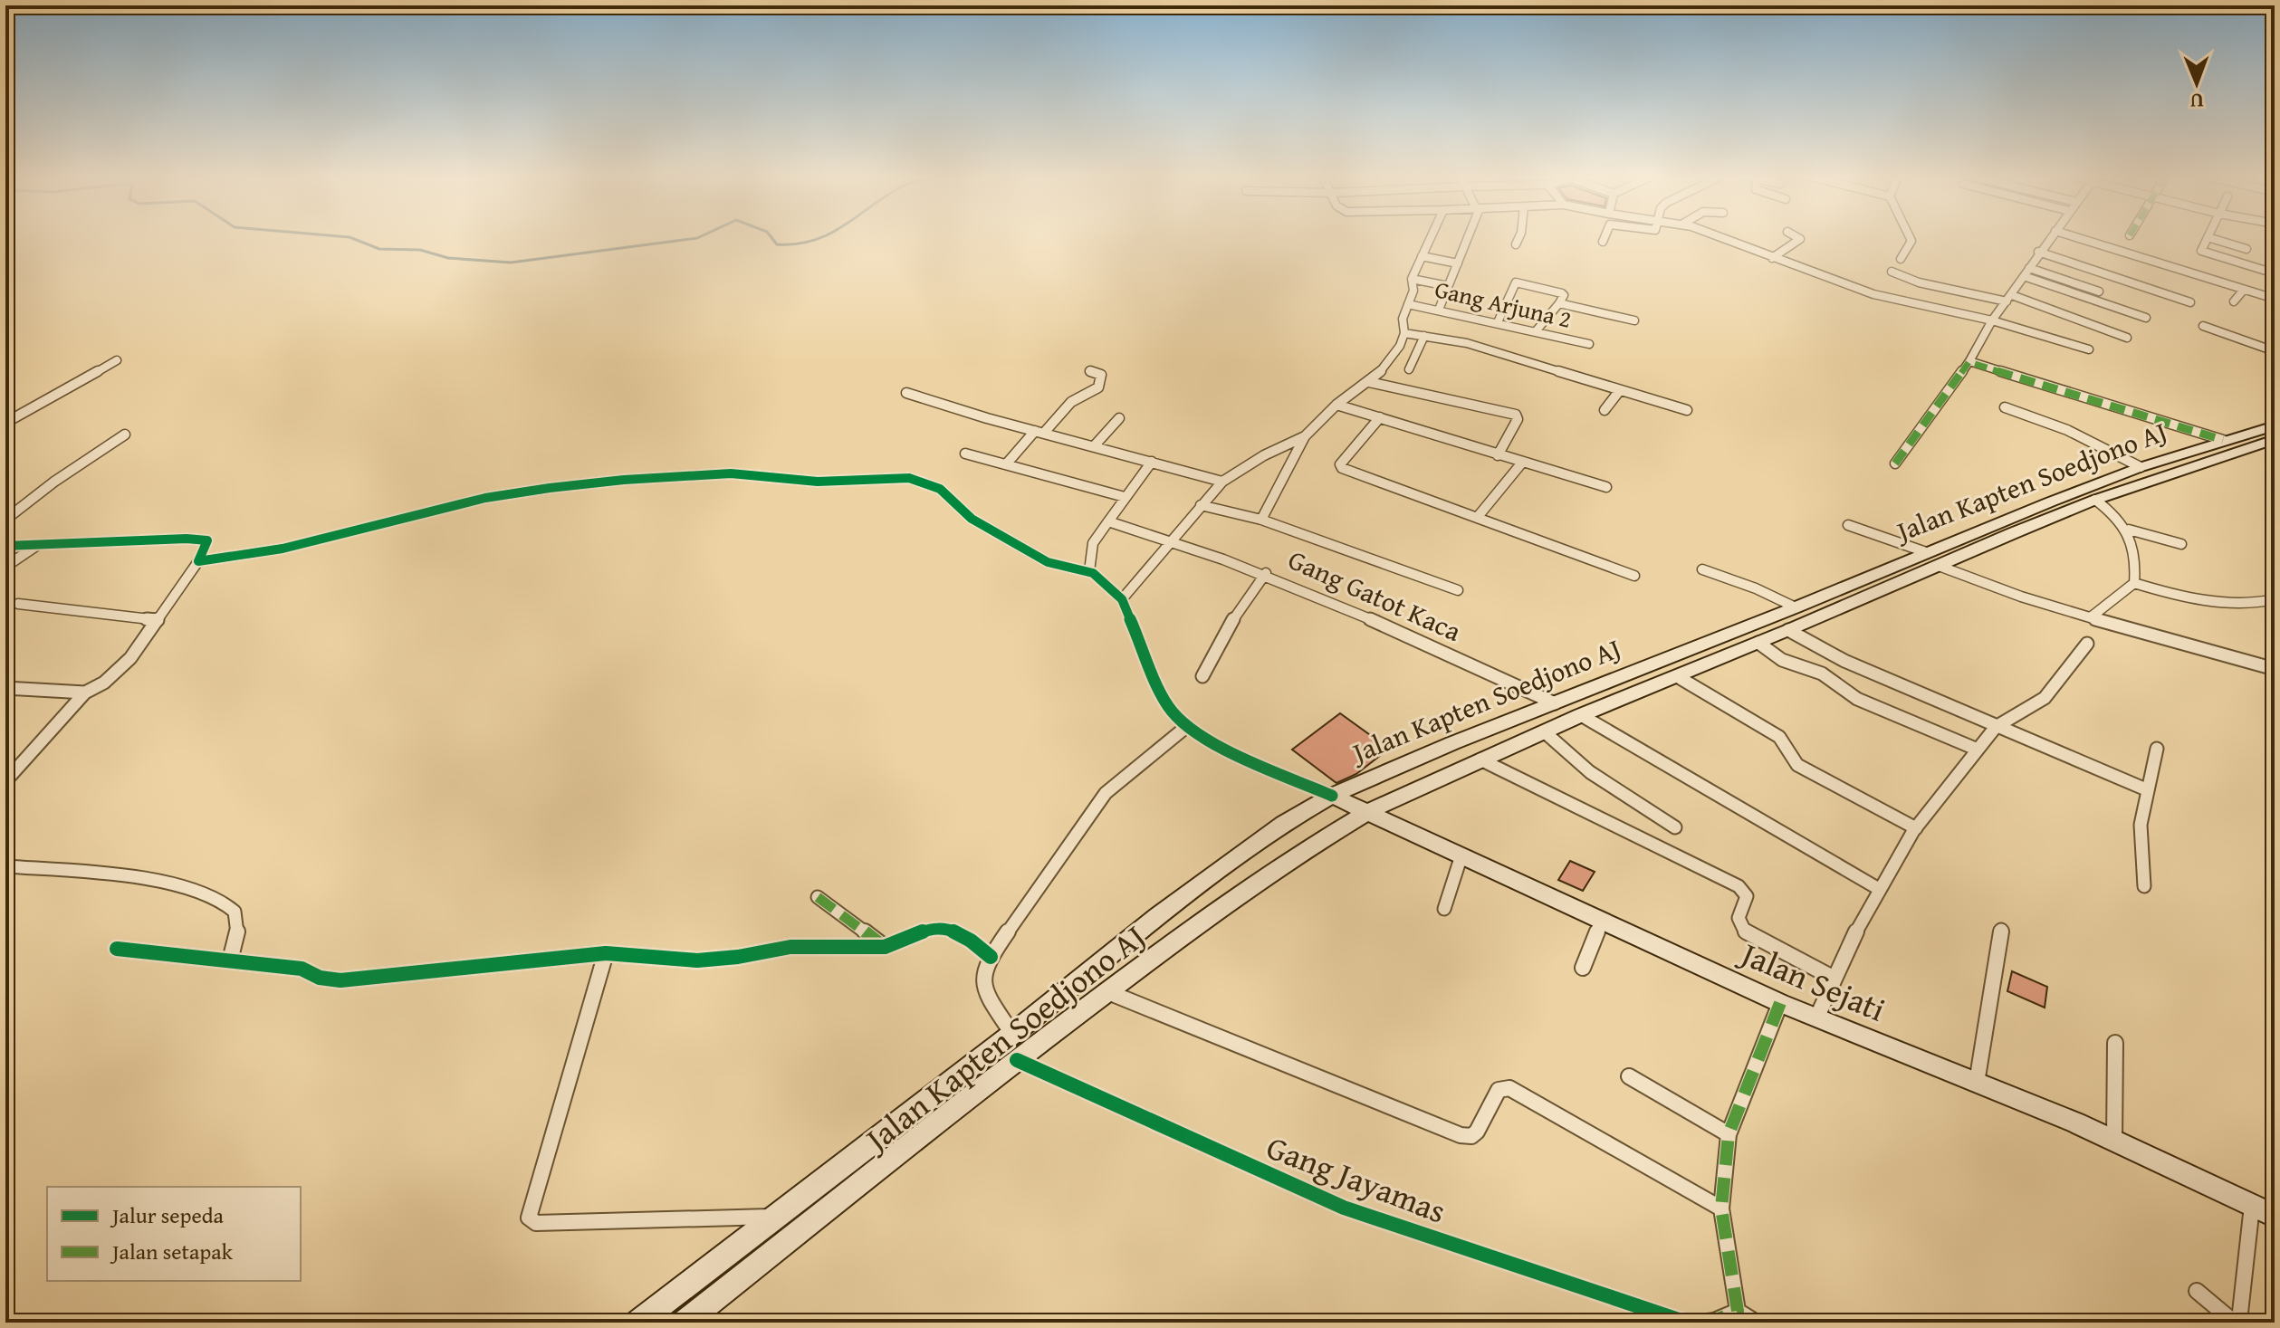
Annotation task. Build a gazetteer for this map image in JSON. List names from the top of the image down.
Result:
{
  "streets": {
    "main road": ["Jalan Kapten Soedjono AJ", "Jalan Sejati"],
    "street": ["Gang Arjuna 2", "Gang Gatot Kaca", "Gang Jayamas"]
  },
  "crossings": [
    ["Jalan Kapten Soedjono AJ", "Gang Gatot Kaca"],
    ["Jalan Kapten Soedjono AJ", "Jalan Sejati"],
    ["Jalan Kapten Soedjono AJ", "Gang Jayamas"]
  ],
  "legend": ["Jalur sepeda", "Jalan setapak"],
  "north": "bottom"
}
